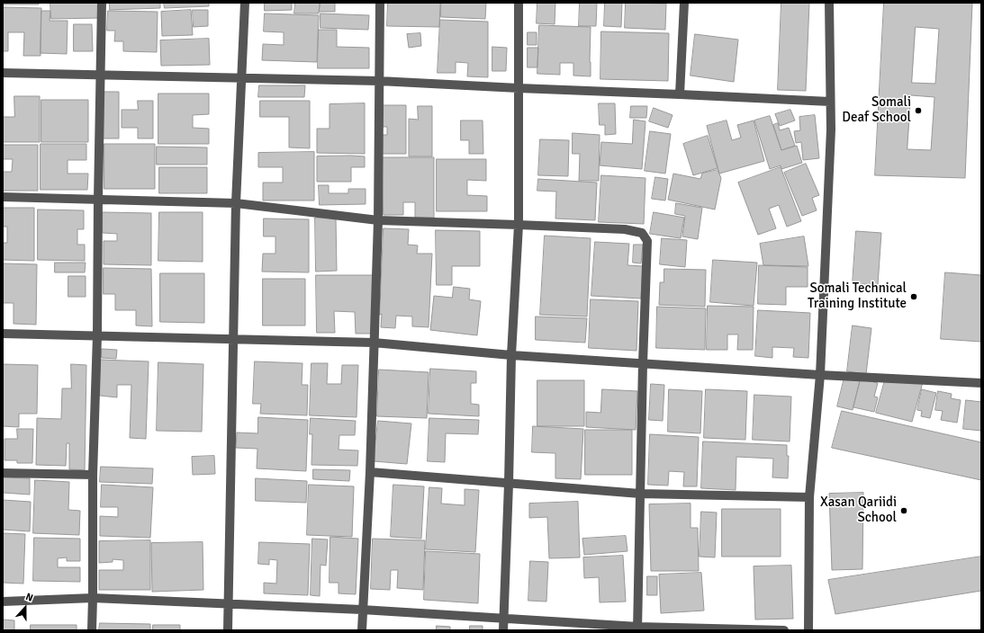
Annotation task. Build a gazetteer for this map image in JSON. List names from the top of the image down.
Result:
{
  "places": ["Somali Deaf School", "Somali Technical Training Institute", "Xasan Qariidi School"],
  "north": "top"
}
